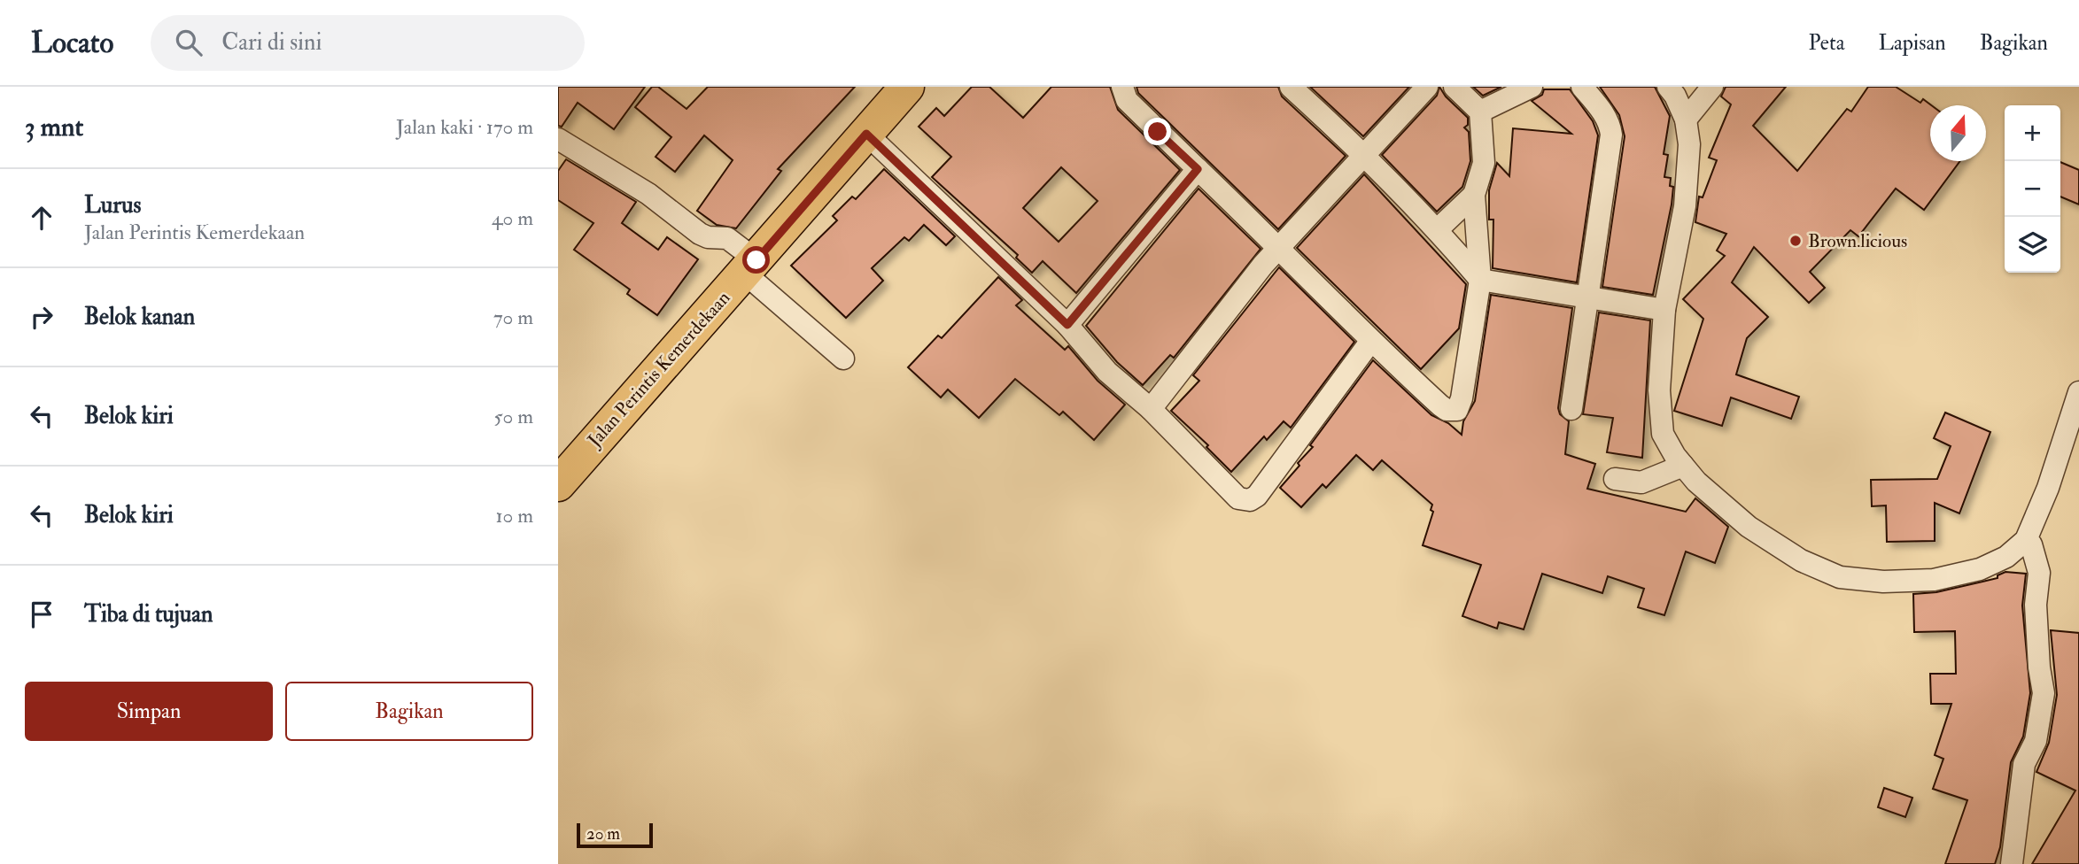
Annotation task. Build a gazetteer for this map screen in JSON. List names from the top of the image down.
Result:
{
  "streets": {
    "main road": ["Jalan Perintis Kemerdekaan"]
  },
  "places": ["Brown.licious"],
  "scale_bar": "20 m",
  "north": "top",
  "page": {
    "header": "Locato",
    "search": "Cari di sini",
    "nav": ["Peta", "Lapisan", "Bagikan"],
    "heading": ["3 mnt", "Jalan kaki · 170 m"],
    "map_buttons": ["+", "−"],
    "list": [
      ["Lurus", "Jalan Perintis Kemerdekaan", "40 m"],
      ["Belok kanan", "70 m"],
      ["Belok kiri", "50 m"],
      ["Belok kiri", "10 m"],
      "Tiba di tujuan"
    ],
    "buttons": ["Simpan", "Bagikan"],
    "scale": "20 m"
  }
}
